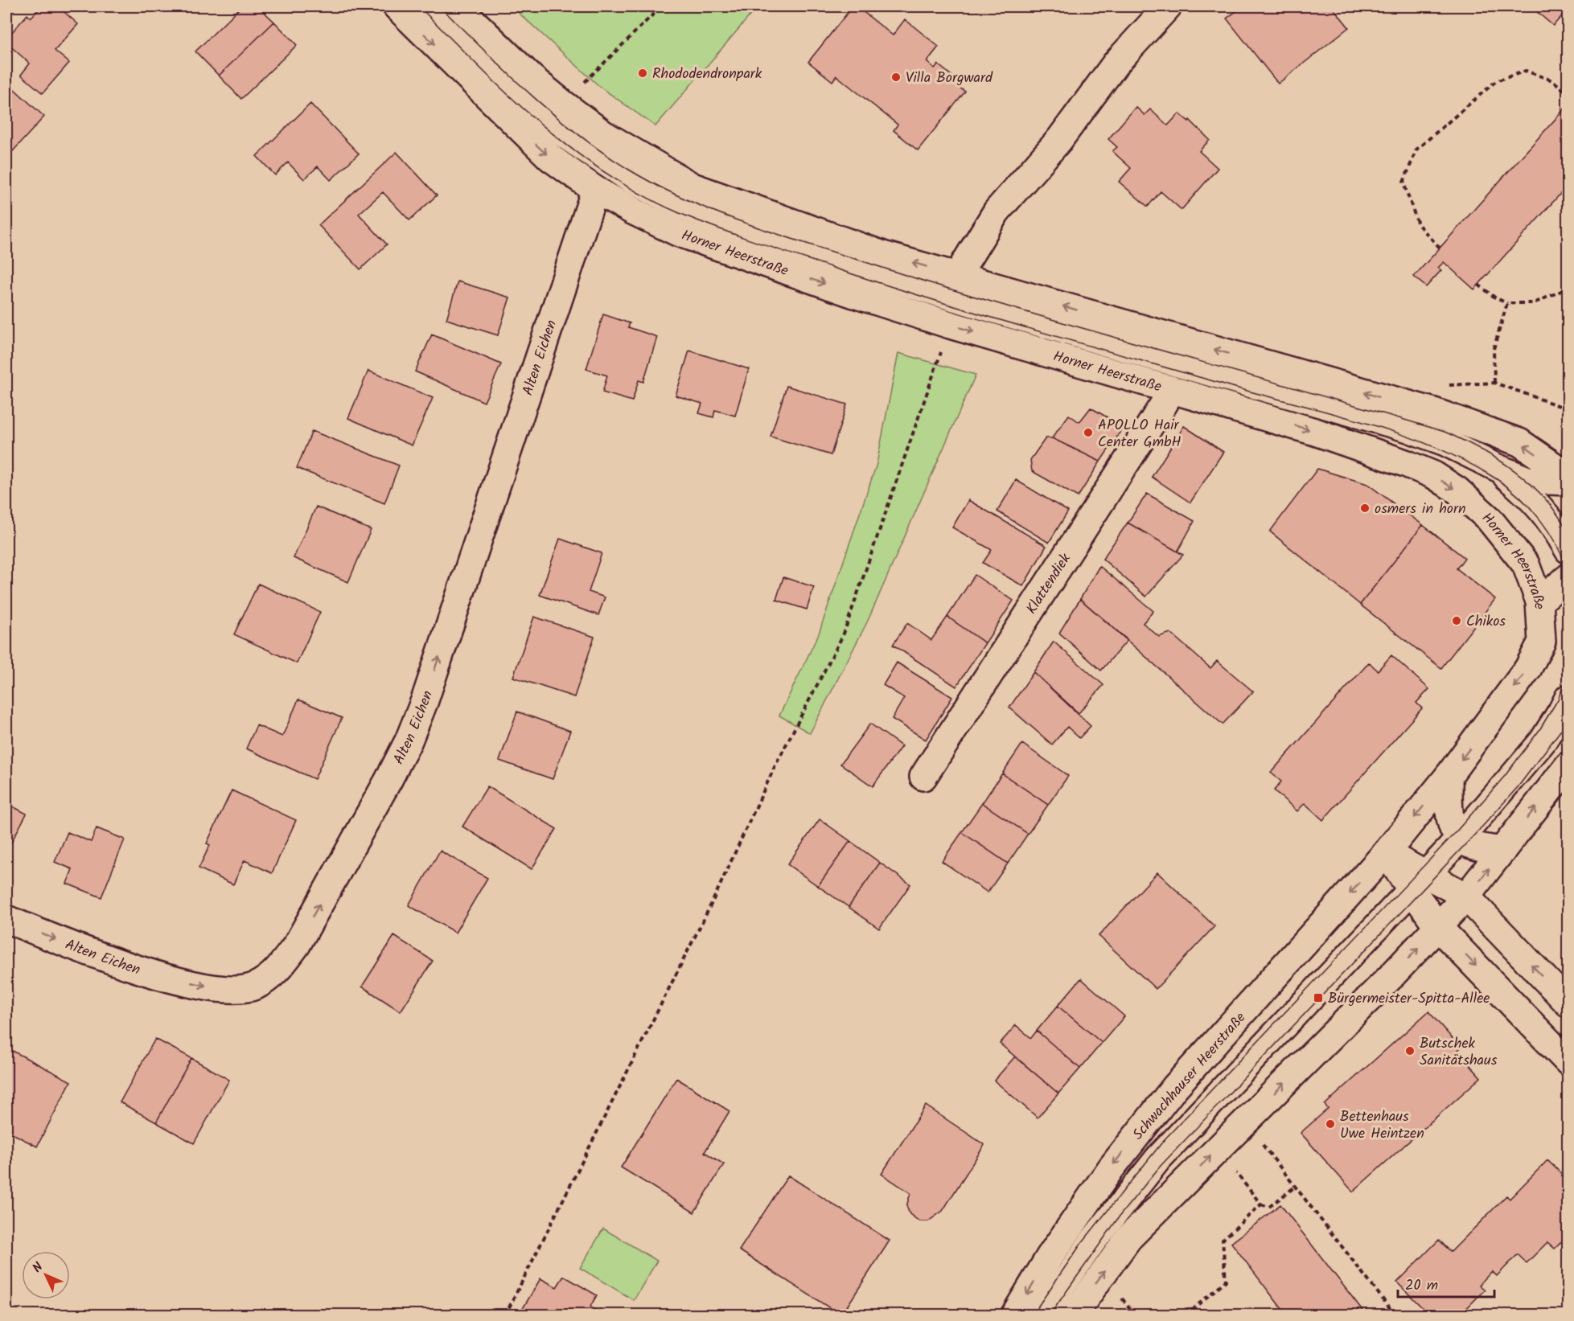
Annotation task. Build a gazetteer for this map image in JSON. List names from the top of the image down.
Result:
{
  "streets": {
    "main road": [
      "Horner Heerstraße",
      "Alten Eichen",
      "Klattendiek",
      "Schwachhauser Heerstraße"
    ]
  },
  "crossings": [
    ["Horner Heerstraße", "Alten Eichen"],
    ["Horner Heerstraße", "Klattendiek"],
    ["Horner Heerstraße", "Schwachhauser Heerstraße"]
  ],
  "one_way": ["Alten Eichen"],
  "places": {
    "other": [
      "Rhododendronpark",
      "Villa Borgward",
      "APOLLO Hair Center GmbH",
      "osmers in horn",
      "Chikos",
      "Butschek Sanitätshaus",
      "Bettenhaus Uwe Heintzen"
    ],
    "transit": ["Bürgermeister-Spitta-Allee"]
  },
  "scale_bar": "20 m",
  "north": "top left"
}
